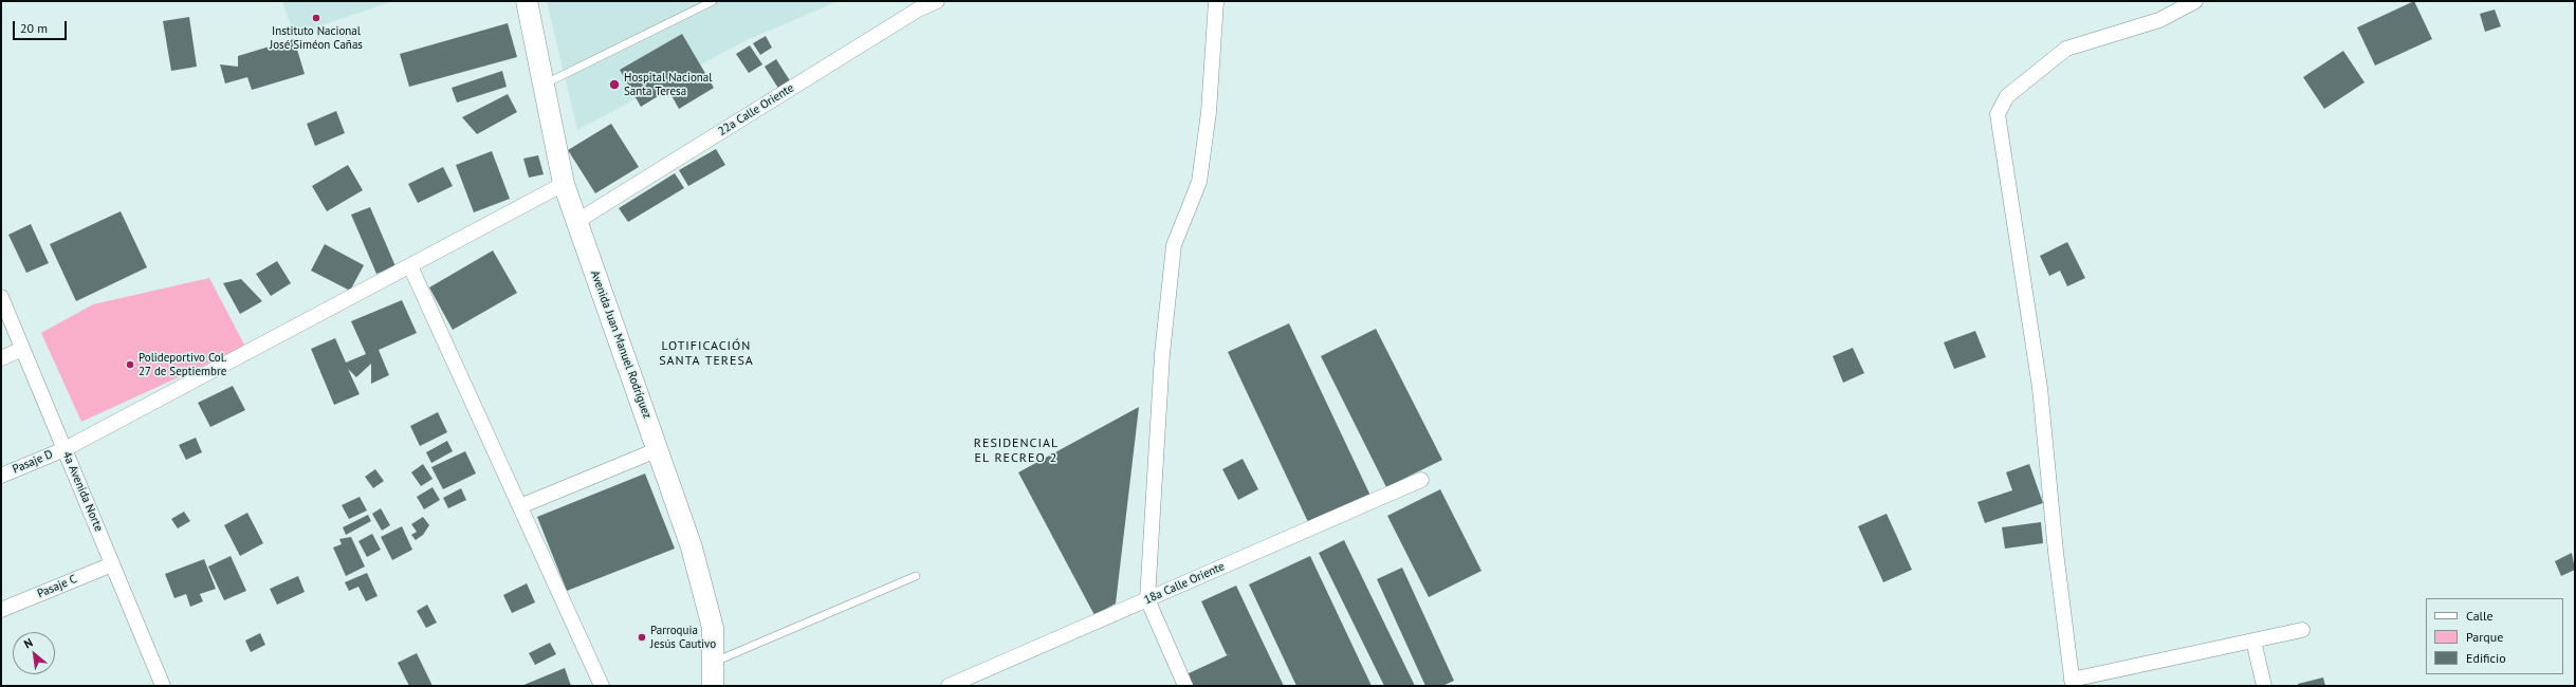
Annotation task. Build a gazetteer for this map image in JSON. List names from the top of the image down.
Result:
{
  "streets": {
    "street": [
      "22a Calle Oriente",
      "Avenida Juan Manuel Rodríguez",
      "Pasaje D",
      "4a Avenida Norte",
      "18a Calle Oriente",
      "Pasaje C"
    ]
  },
  "crossings": [
    ["22a Calle Oriente", "Avenida Juan Manuel Rodríguez"],
    ["Avenida Juan Manuel Rodríguez", "Pasaje D"],
    ["Pasaje D", "4a Avenida Norte"],
    ["4a Avenida Norte", "Pasaje C"]
  ],
  "districts": ["LOTIFICACIÓN SANTA TERESA", "RESIDENCIAL EL RECREO 2"],
  "places": [
    "Instituto Nacional José Siméon Cañas",
    "Hospital Nacional Santa Teresa",
    "Polideportivo Col. 27 de Septiembre",
    "Parroquia Jesús Cautivo"
  ],
  "legend": ["Calle", "Parque", "Edificio"],
  "scale_bar": "20 m",
  "north": "top left"
}
